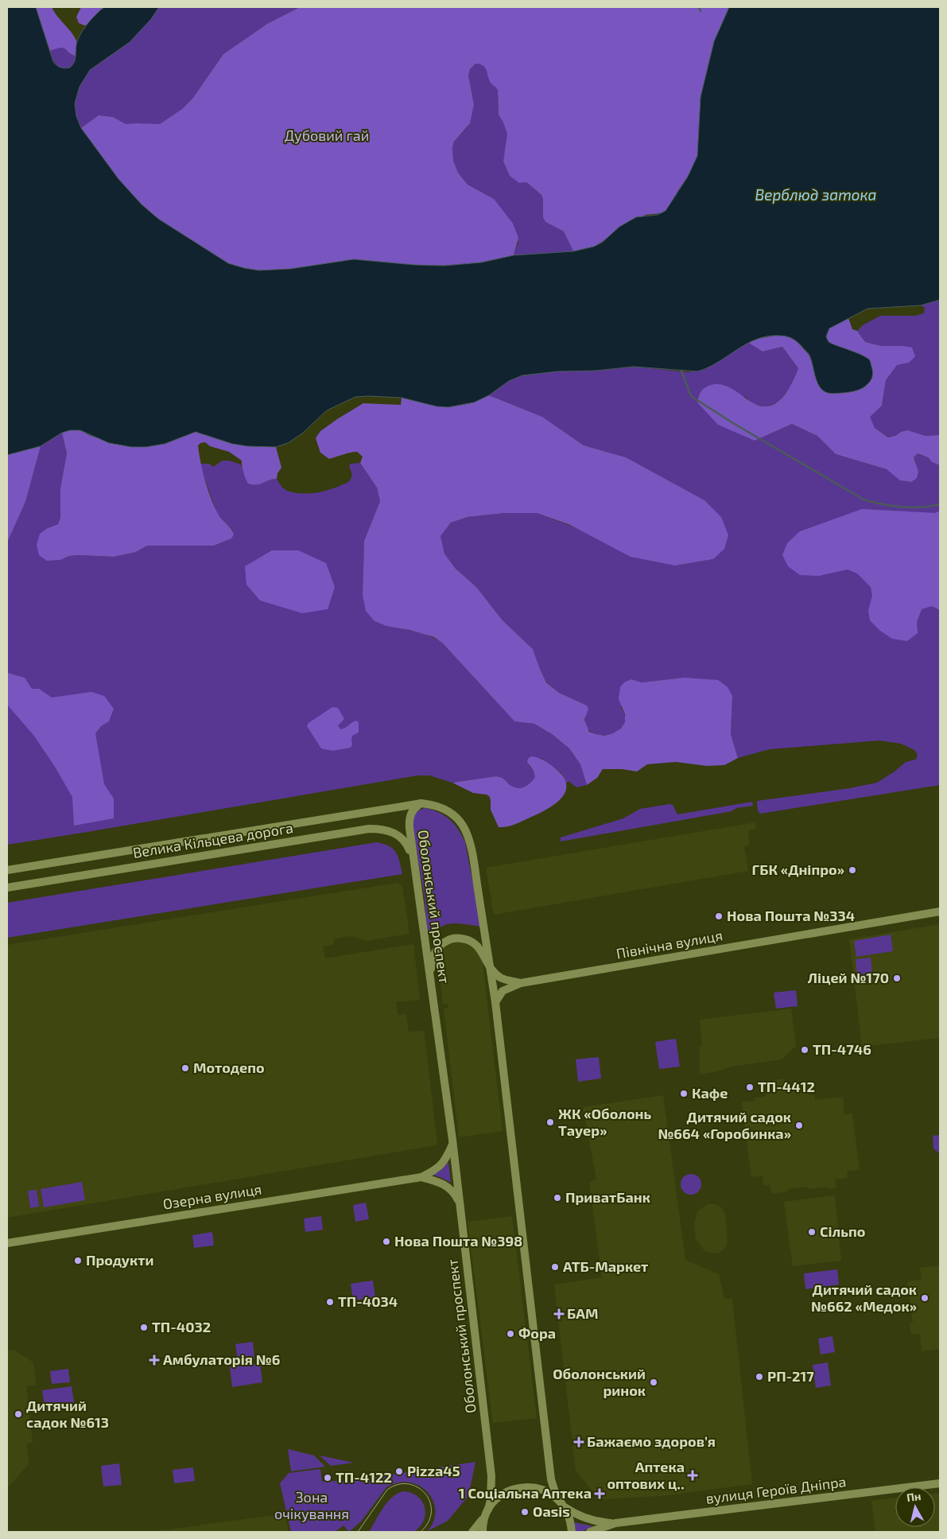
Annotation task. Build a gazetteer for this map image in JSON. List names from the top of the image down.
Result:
{
  "streets": {
    "main road": [
      "Велика Кільцева дорога",
      "Оболонський проспект",
      "Північна вулиця",
      "Озерна вулиця",
      "вулиця Героїв Дніпра"
    ]
  },
  "crossings": [
    ["Велика Кільцева дорога", "Оболонський проспект"],
    ["Оболонський проспект", "вулиця Героїв Дніпра"]
  ],
  "water": ["Верблюд затока"],
  "parks": ["Дубовий гай", "Зона очікування"],
  "places": {
    "other": [
      "ГБК «Дніпро»",
      "Нова Пошта №334",
      "Ліцей №170",
      "ТП-4746",
      "Мотодепо",
      "ТП-4412",
      "Кафе",
      "ЖК «Оболонь Тауер»",
      "Дитячий садок №664 «Горобинка»",
      "ПриватБанк",
      "Сільпо",
      "Нова Пошта №398",
      "Продукти",
      "АТБ-Маркет",
      "Дитячий садок №662 «Медок»",
      "ТП-4034",
      "ТП-4032",
      "Фора",
      "РП-217",
      "Оболонський ринок",
      "Дитячий садок №613",
      "Pizza45",
      "ТП-4122",
      "Oasis"
    ],
    "health": [
      "БАМ",
      "Амбулаторія №6",
      "Бажаємо здоровʼя",
      "Аптека оптових ц‥",
      "1 Соціальна Аптека"
    ]
  },
  "north": "top"
}
